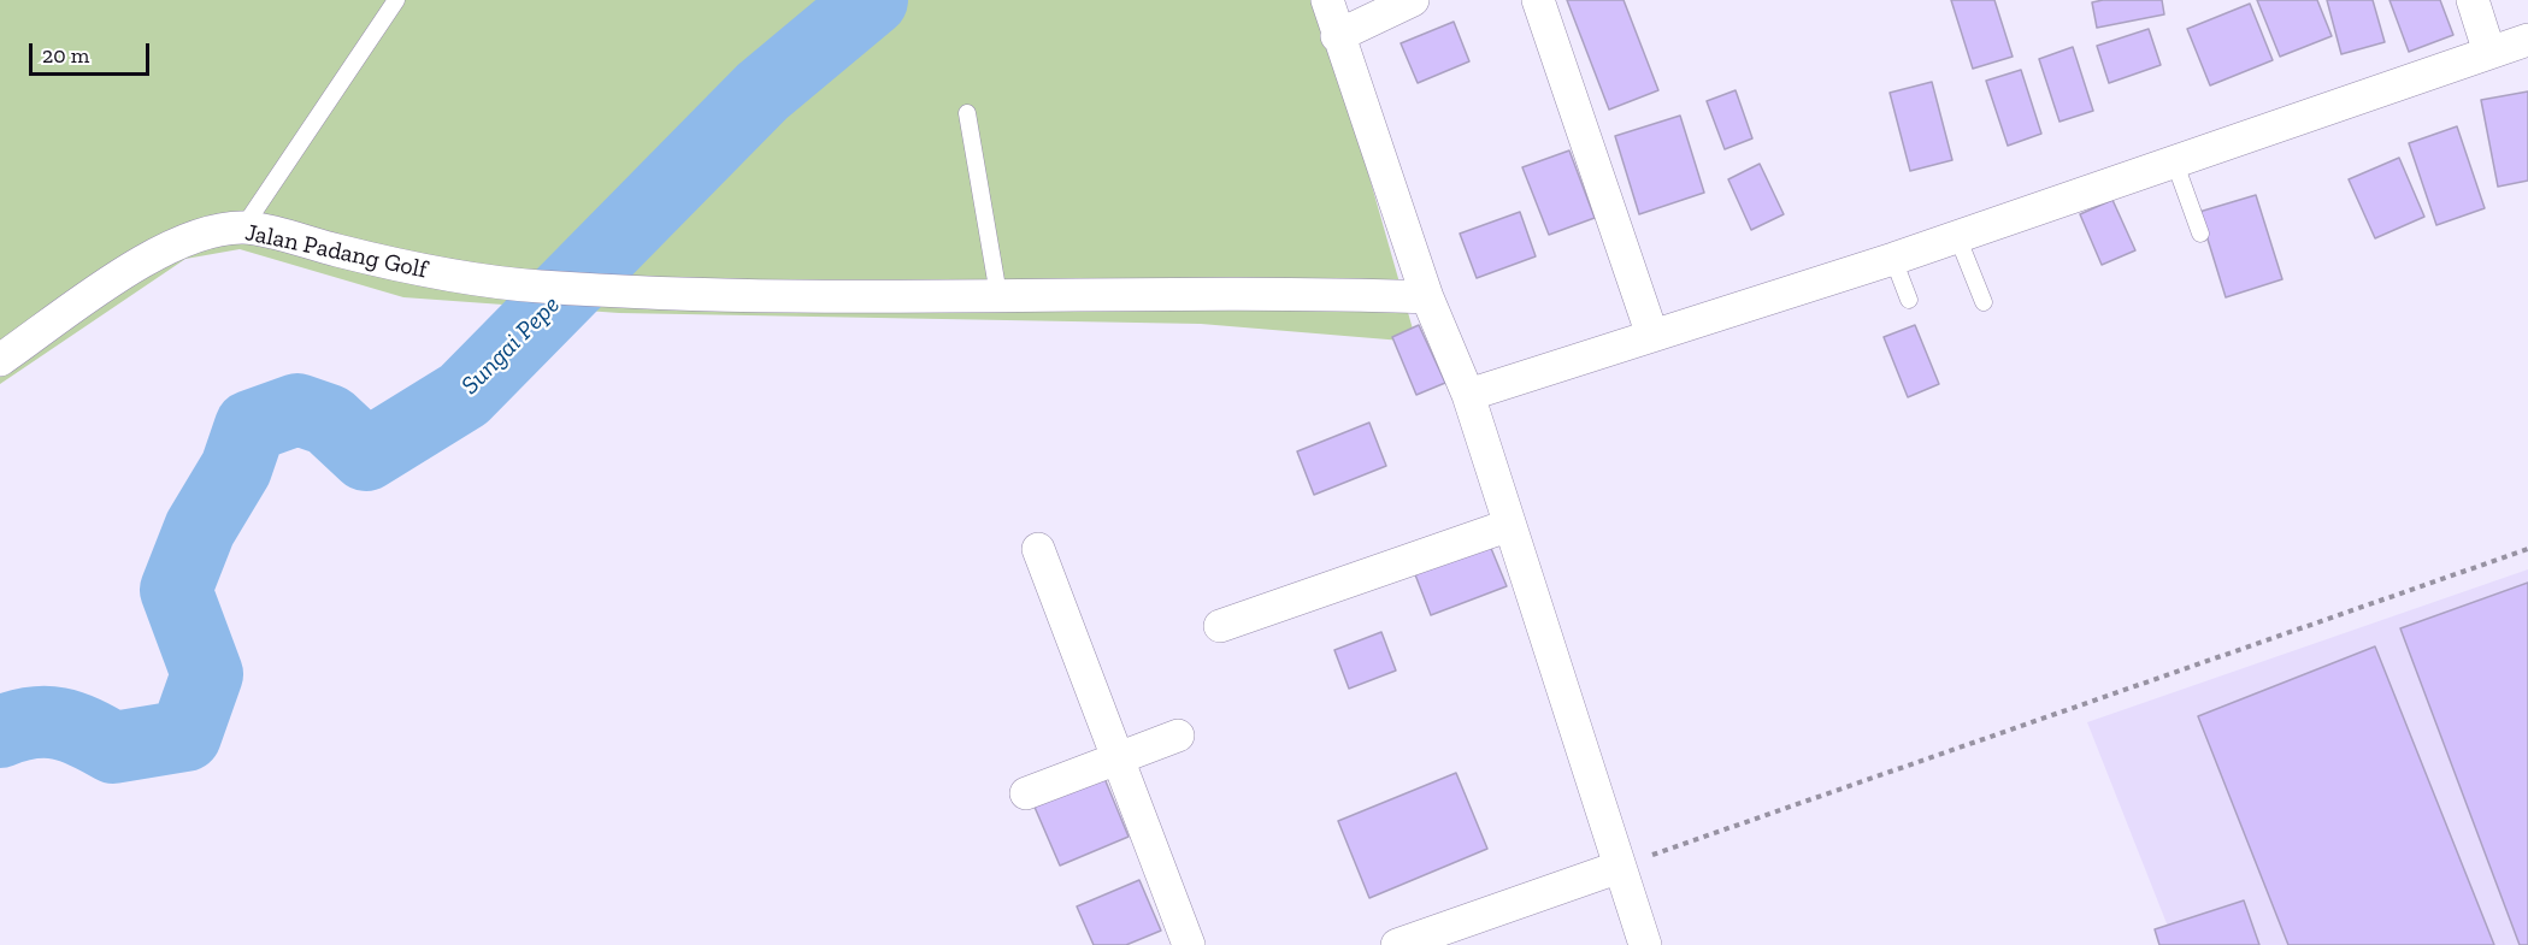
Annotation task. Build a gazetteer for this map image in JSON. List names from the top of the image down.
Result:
{
  "streets": {
    "street": ["Jalan Padang Golf"]
  },
  "water": ["Sungai Pepe"],
  "scale_bar": "20 m"
}
